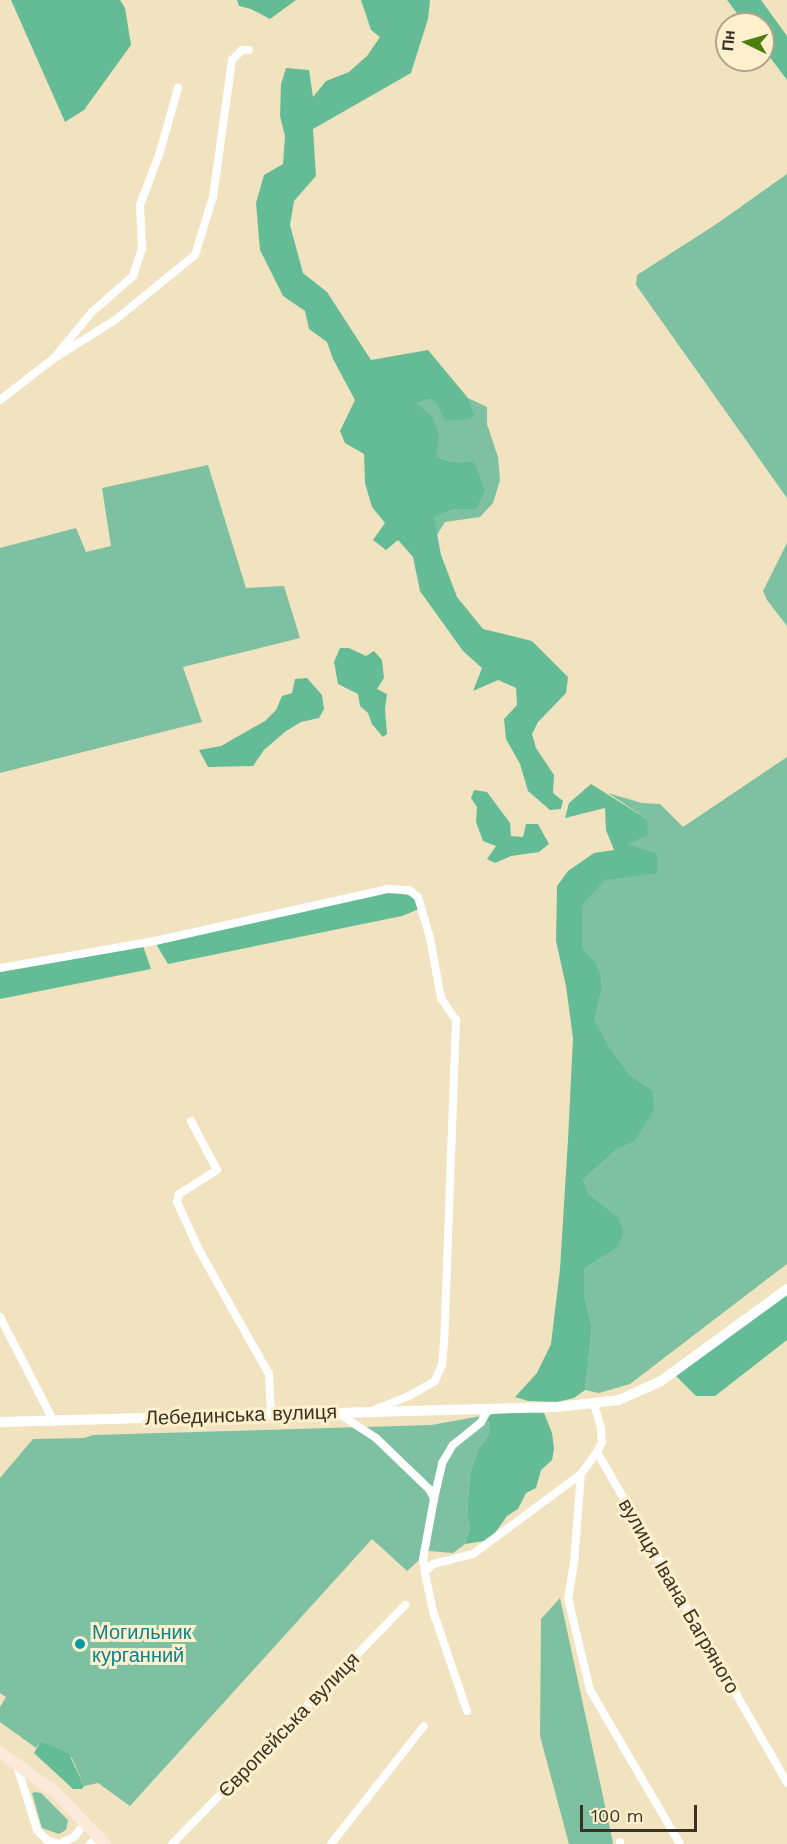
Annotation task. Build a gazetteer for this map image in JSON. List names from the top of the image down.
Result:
{
  "streets": {
    "street": ["Лебединська вулиця", "вулиця Івана Багряного", "Європейська вулиця"]
  },
  "places": ["Могильник курганний"],
  "scale_bar": "100 m",
  "north": "left"
}
